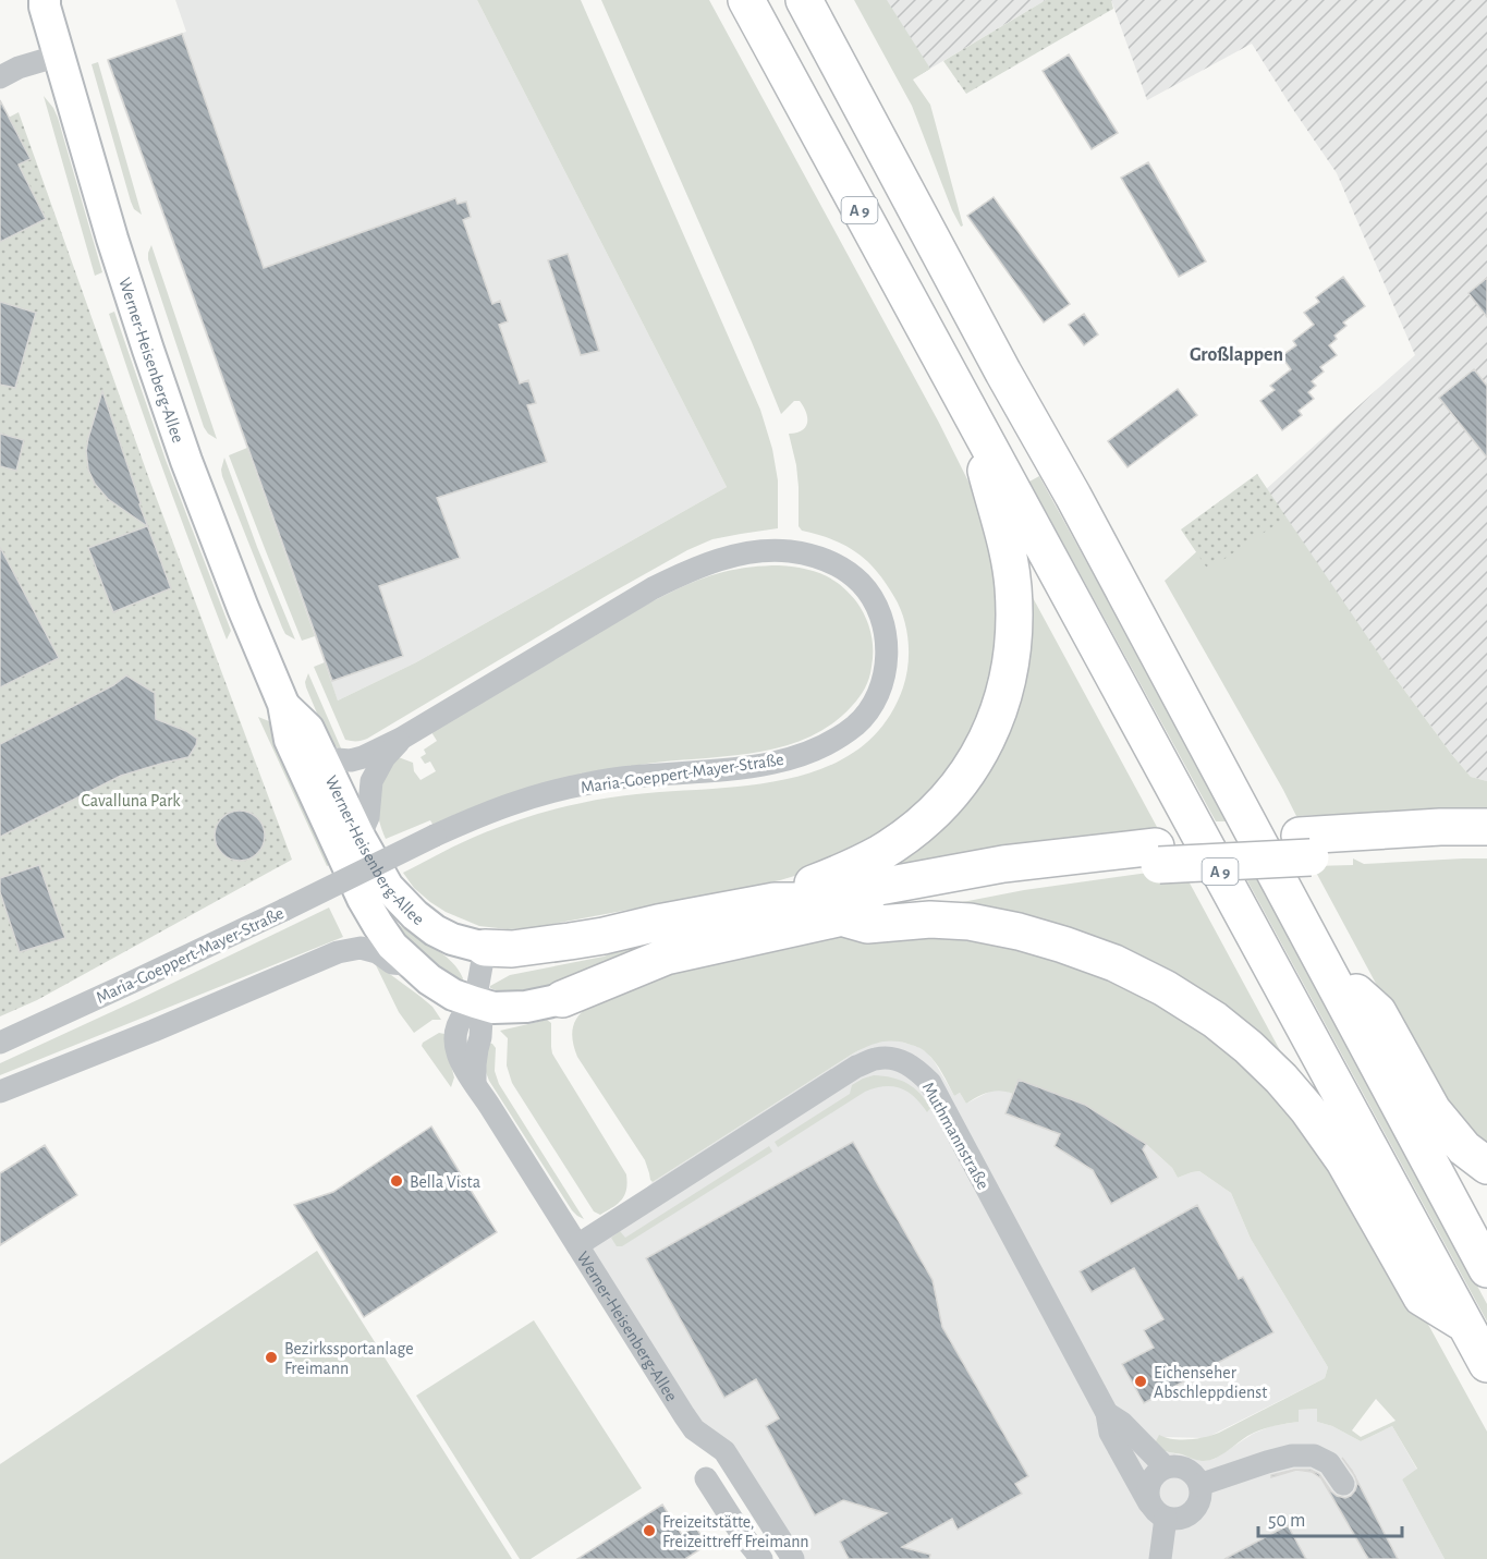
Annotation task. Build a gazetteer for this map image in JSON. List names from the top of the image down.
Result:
{
  "streets": {
    "highway": ["A 9"],
    "street": ["Werner-Heisenberg-Allee", "Maria-Goeppert-Mayer-Straße", "Muthmannstraße"]
  },
  "crossings": [
    ["Werner-Heisenberg-Allee", "Maria-Goeppert-Mayer-Straße"],
    ["Werner-Heisenberg-Allee", "Muthmannstraße"]
  ],
  "districts": ["Großlappen"],
  "parks": ["Cavalluna Park"],
  "places": [
    "Bella Vista",
    "Bezirkssportanlage Freimann",
    "Eichenseher Abschleppdienst",
    "Freizeitstätte, Freizeittreff Freimann"
  ],
  "scale_bar": "50 m"
}
